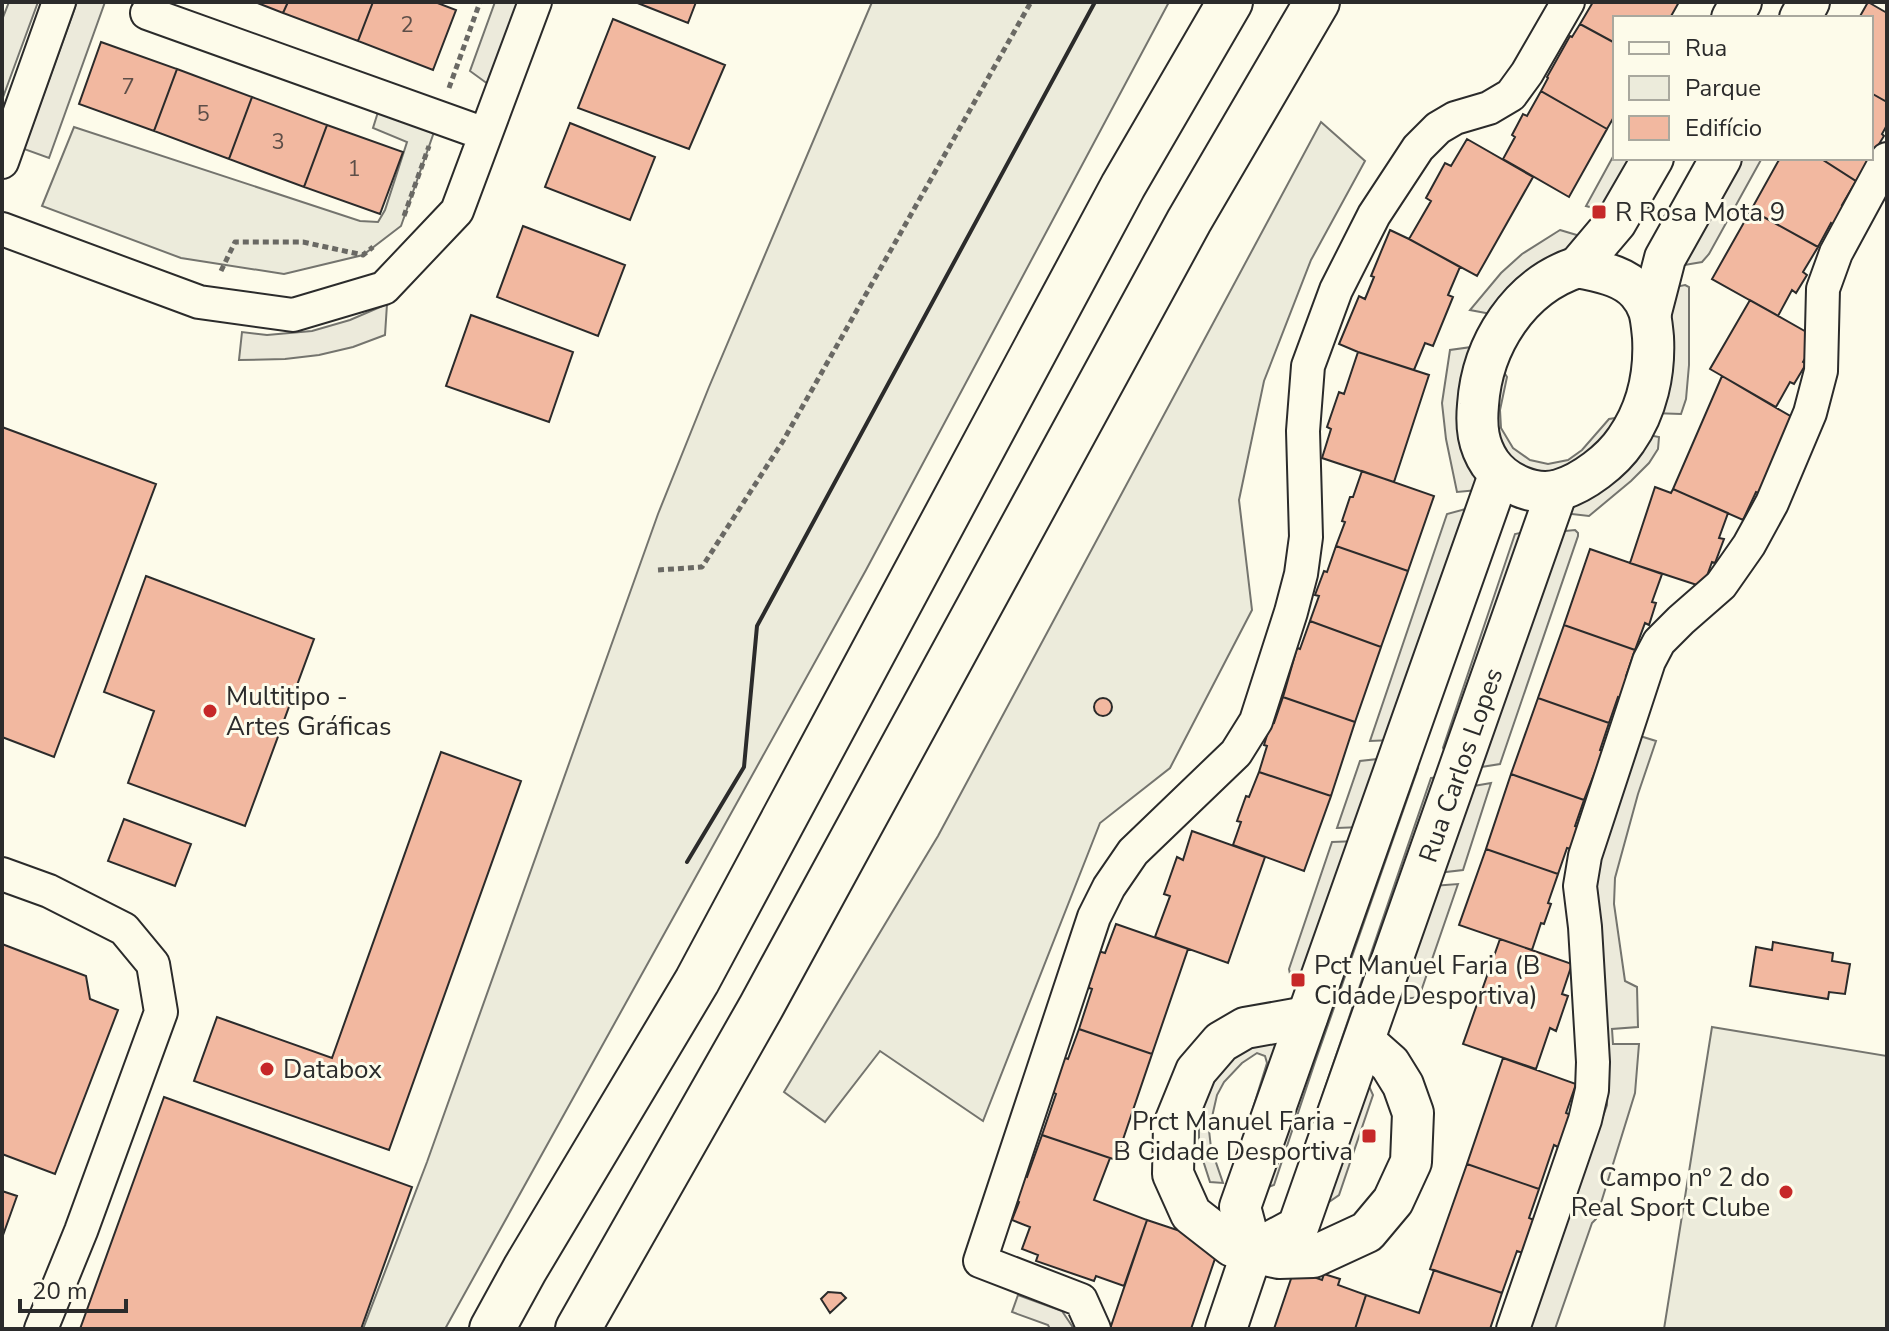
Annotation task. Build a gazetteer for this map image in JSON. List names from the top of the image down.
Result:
{
  "streets": {
    "street": ["Rua Carlos Lopes"]
  },
  "places": {
    "transit": ["R Rosa Mota 9", "Pct Manuel Faria (B Cidade Desportiva)", "Prct Manuel Faria - B Cidade Desportiva"],
    "other": ["Multitipo - Artes Gráficas", "Databox", "Campo nº 2 do Real Sport Clube"]
  },
  "house_numbers": [
    "2",
    "7",
    "5",
    "3",
    "1"
  ],
  "legend": ["Rua", "Parque", "Edifício"],
  "scale_bar": "20 m"
}
